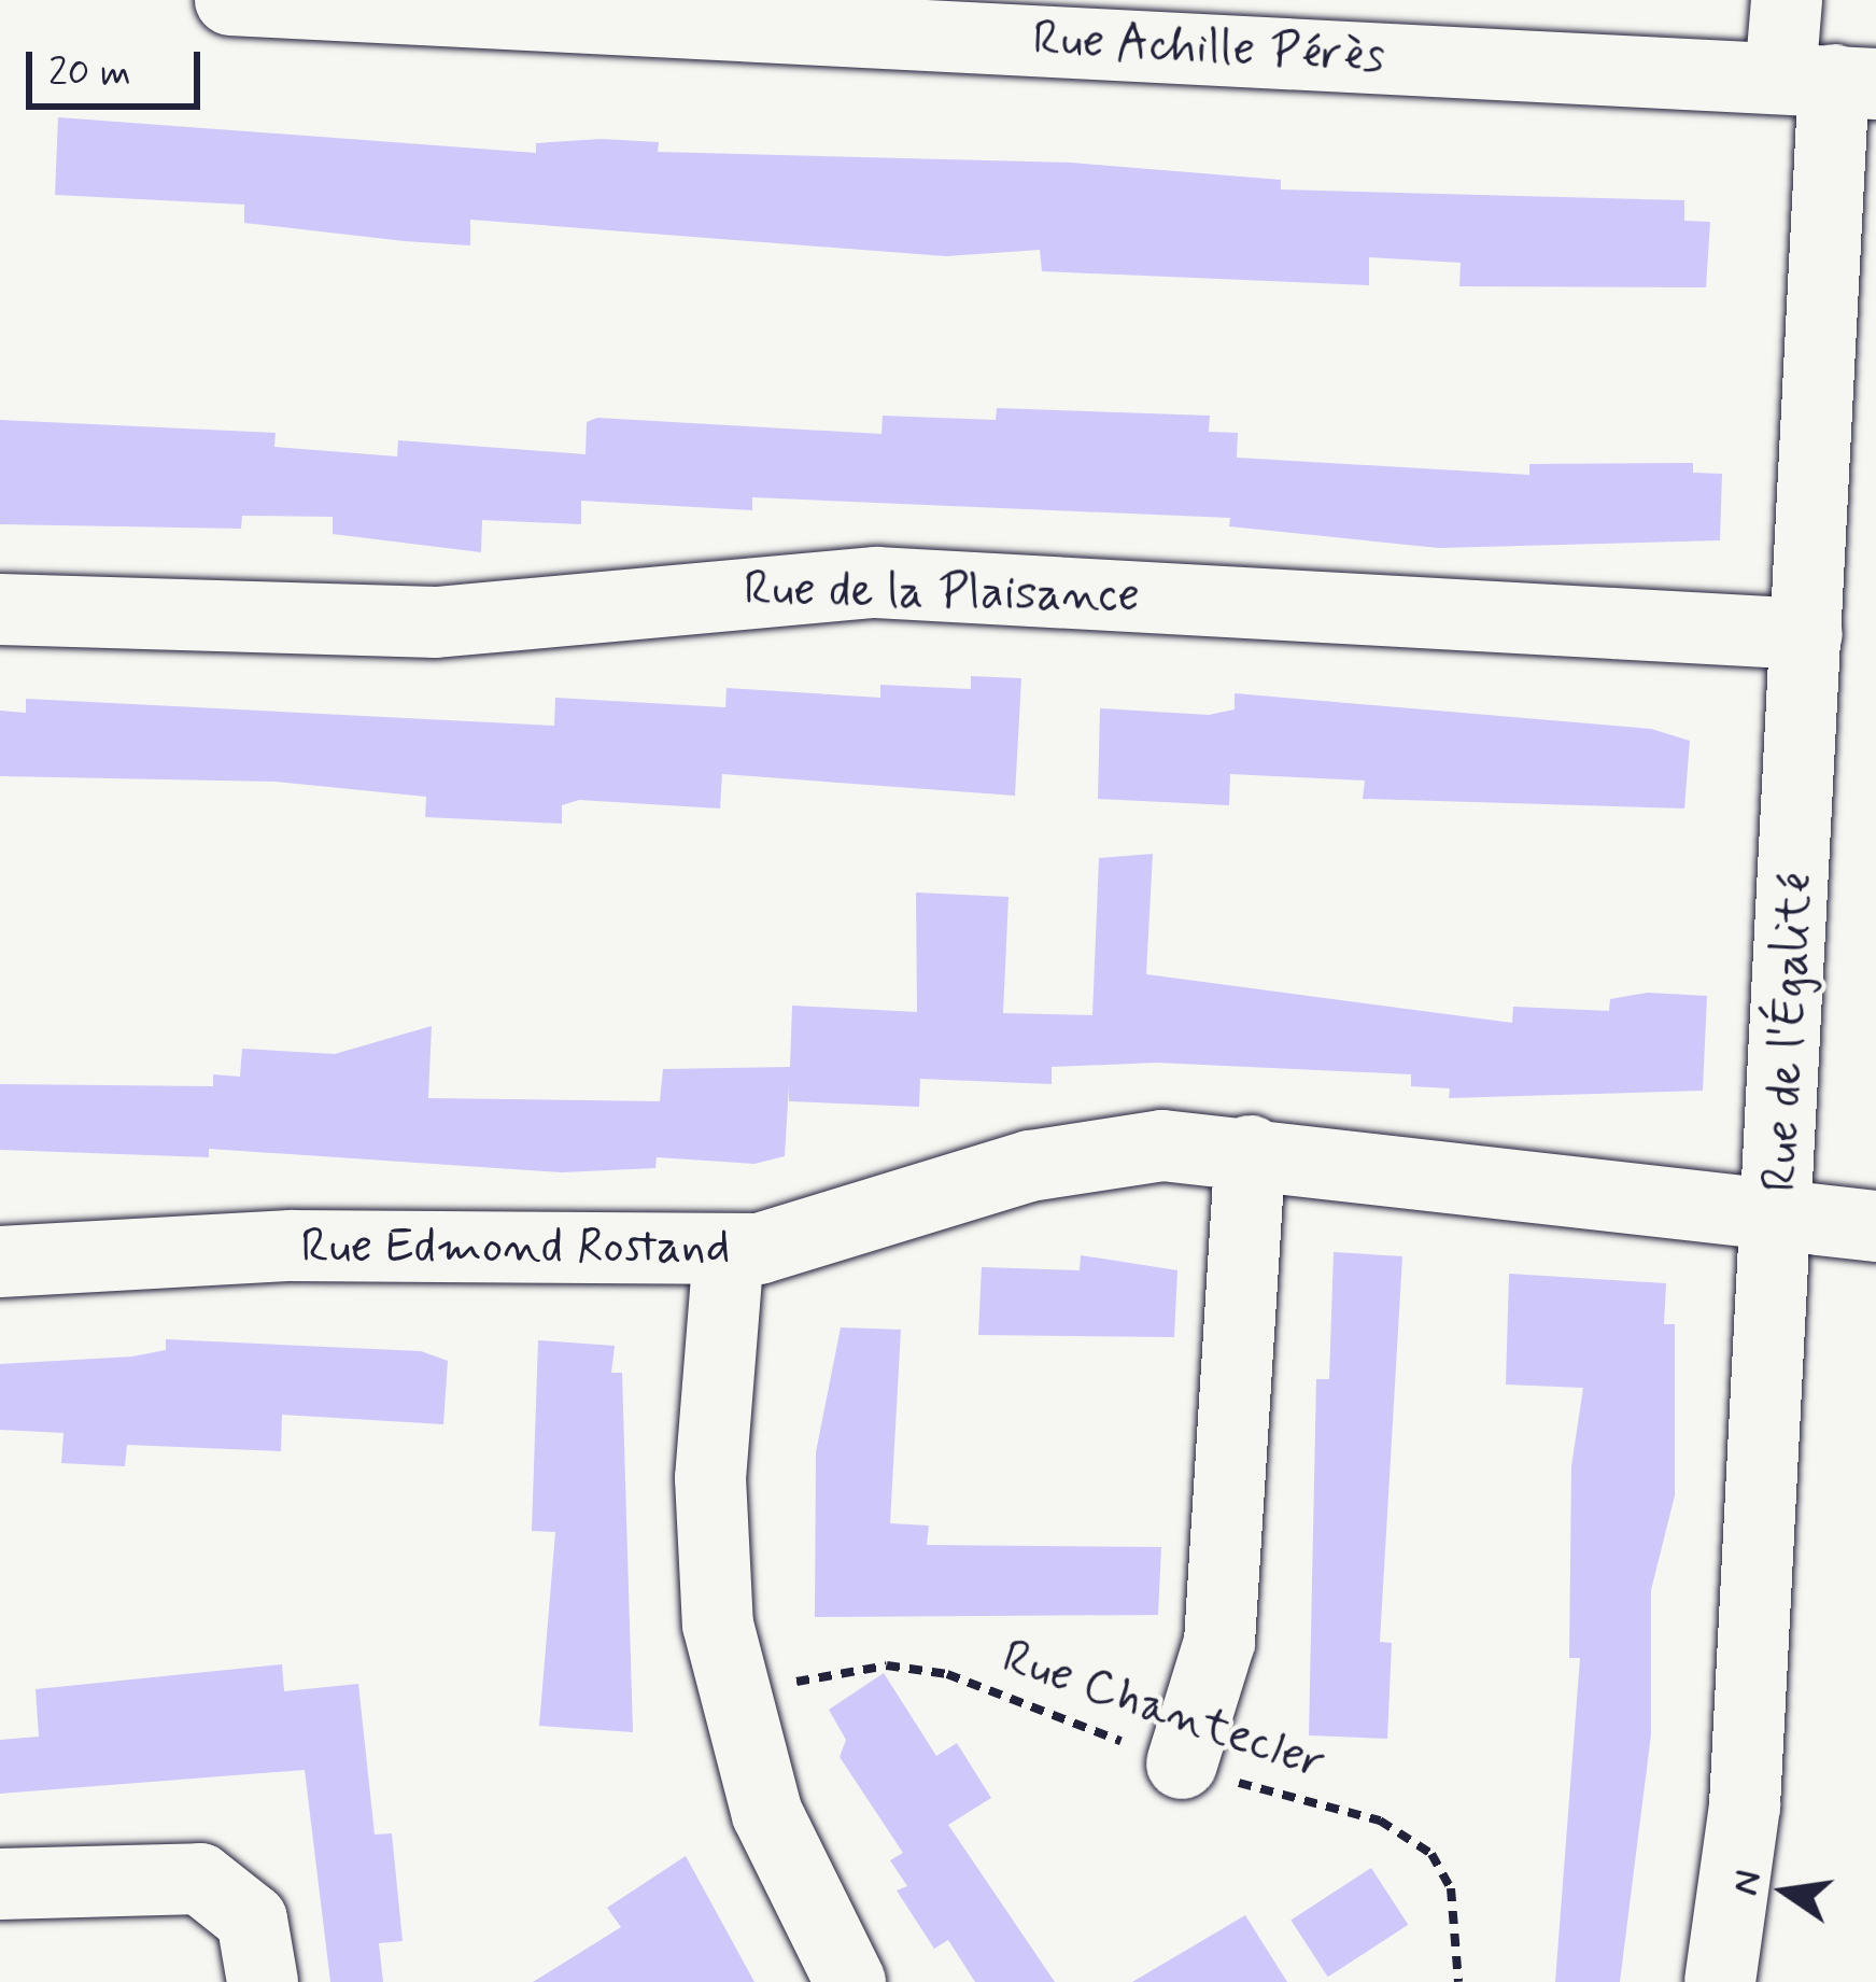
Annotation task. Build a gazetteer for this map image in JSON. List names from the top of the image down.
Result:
{
  "streets": {
    "street": [
      "Rue Achille Pérès",
      "Rue de la Plaisance",
      "Rue de l'Égalité",
      "Rue Edmond Rostand"
    ],
    "path": ["Rue Chantecler"]
  },
  "crossings": [
    ["Rue Achille Pérès", "Rue de l'Égalité"],
    ["Rue de la Plaisance", "Rue de l'Égalité"],
    ["Rue de l'Égalité", "Rue Edmond Rostand"]
  ],
  "scale_bar": "20 m",
  "north": "left"
}
